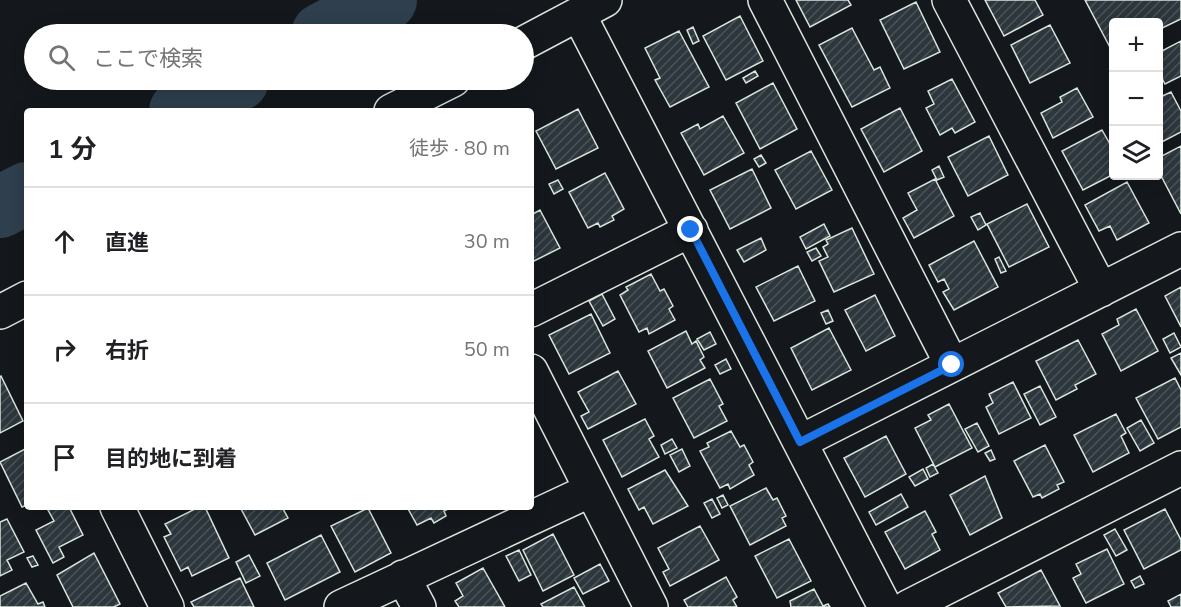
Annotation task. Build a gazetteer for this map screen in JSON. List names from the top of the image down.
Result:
{
  "page": {
    "map_buttons": ["+", "−"],
    "search": "ここで検索",
    "heading": ["1 分", "徒歩 · 80 m"],
    "list": [
      ["直進", "30 m"],
      ["右折", "50 m"],
      "目的地に到着"
    ]
  }
}
